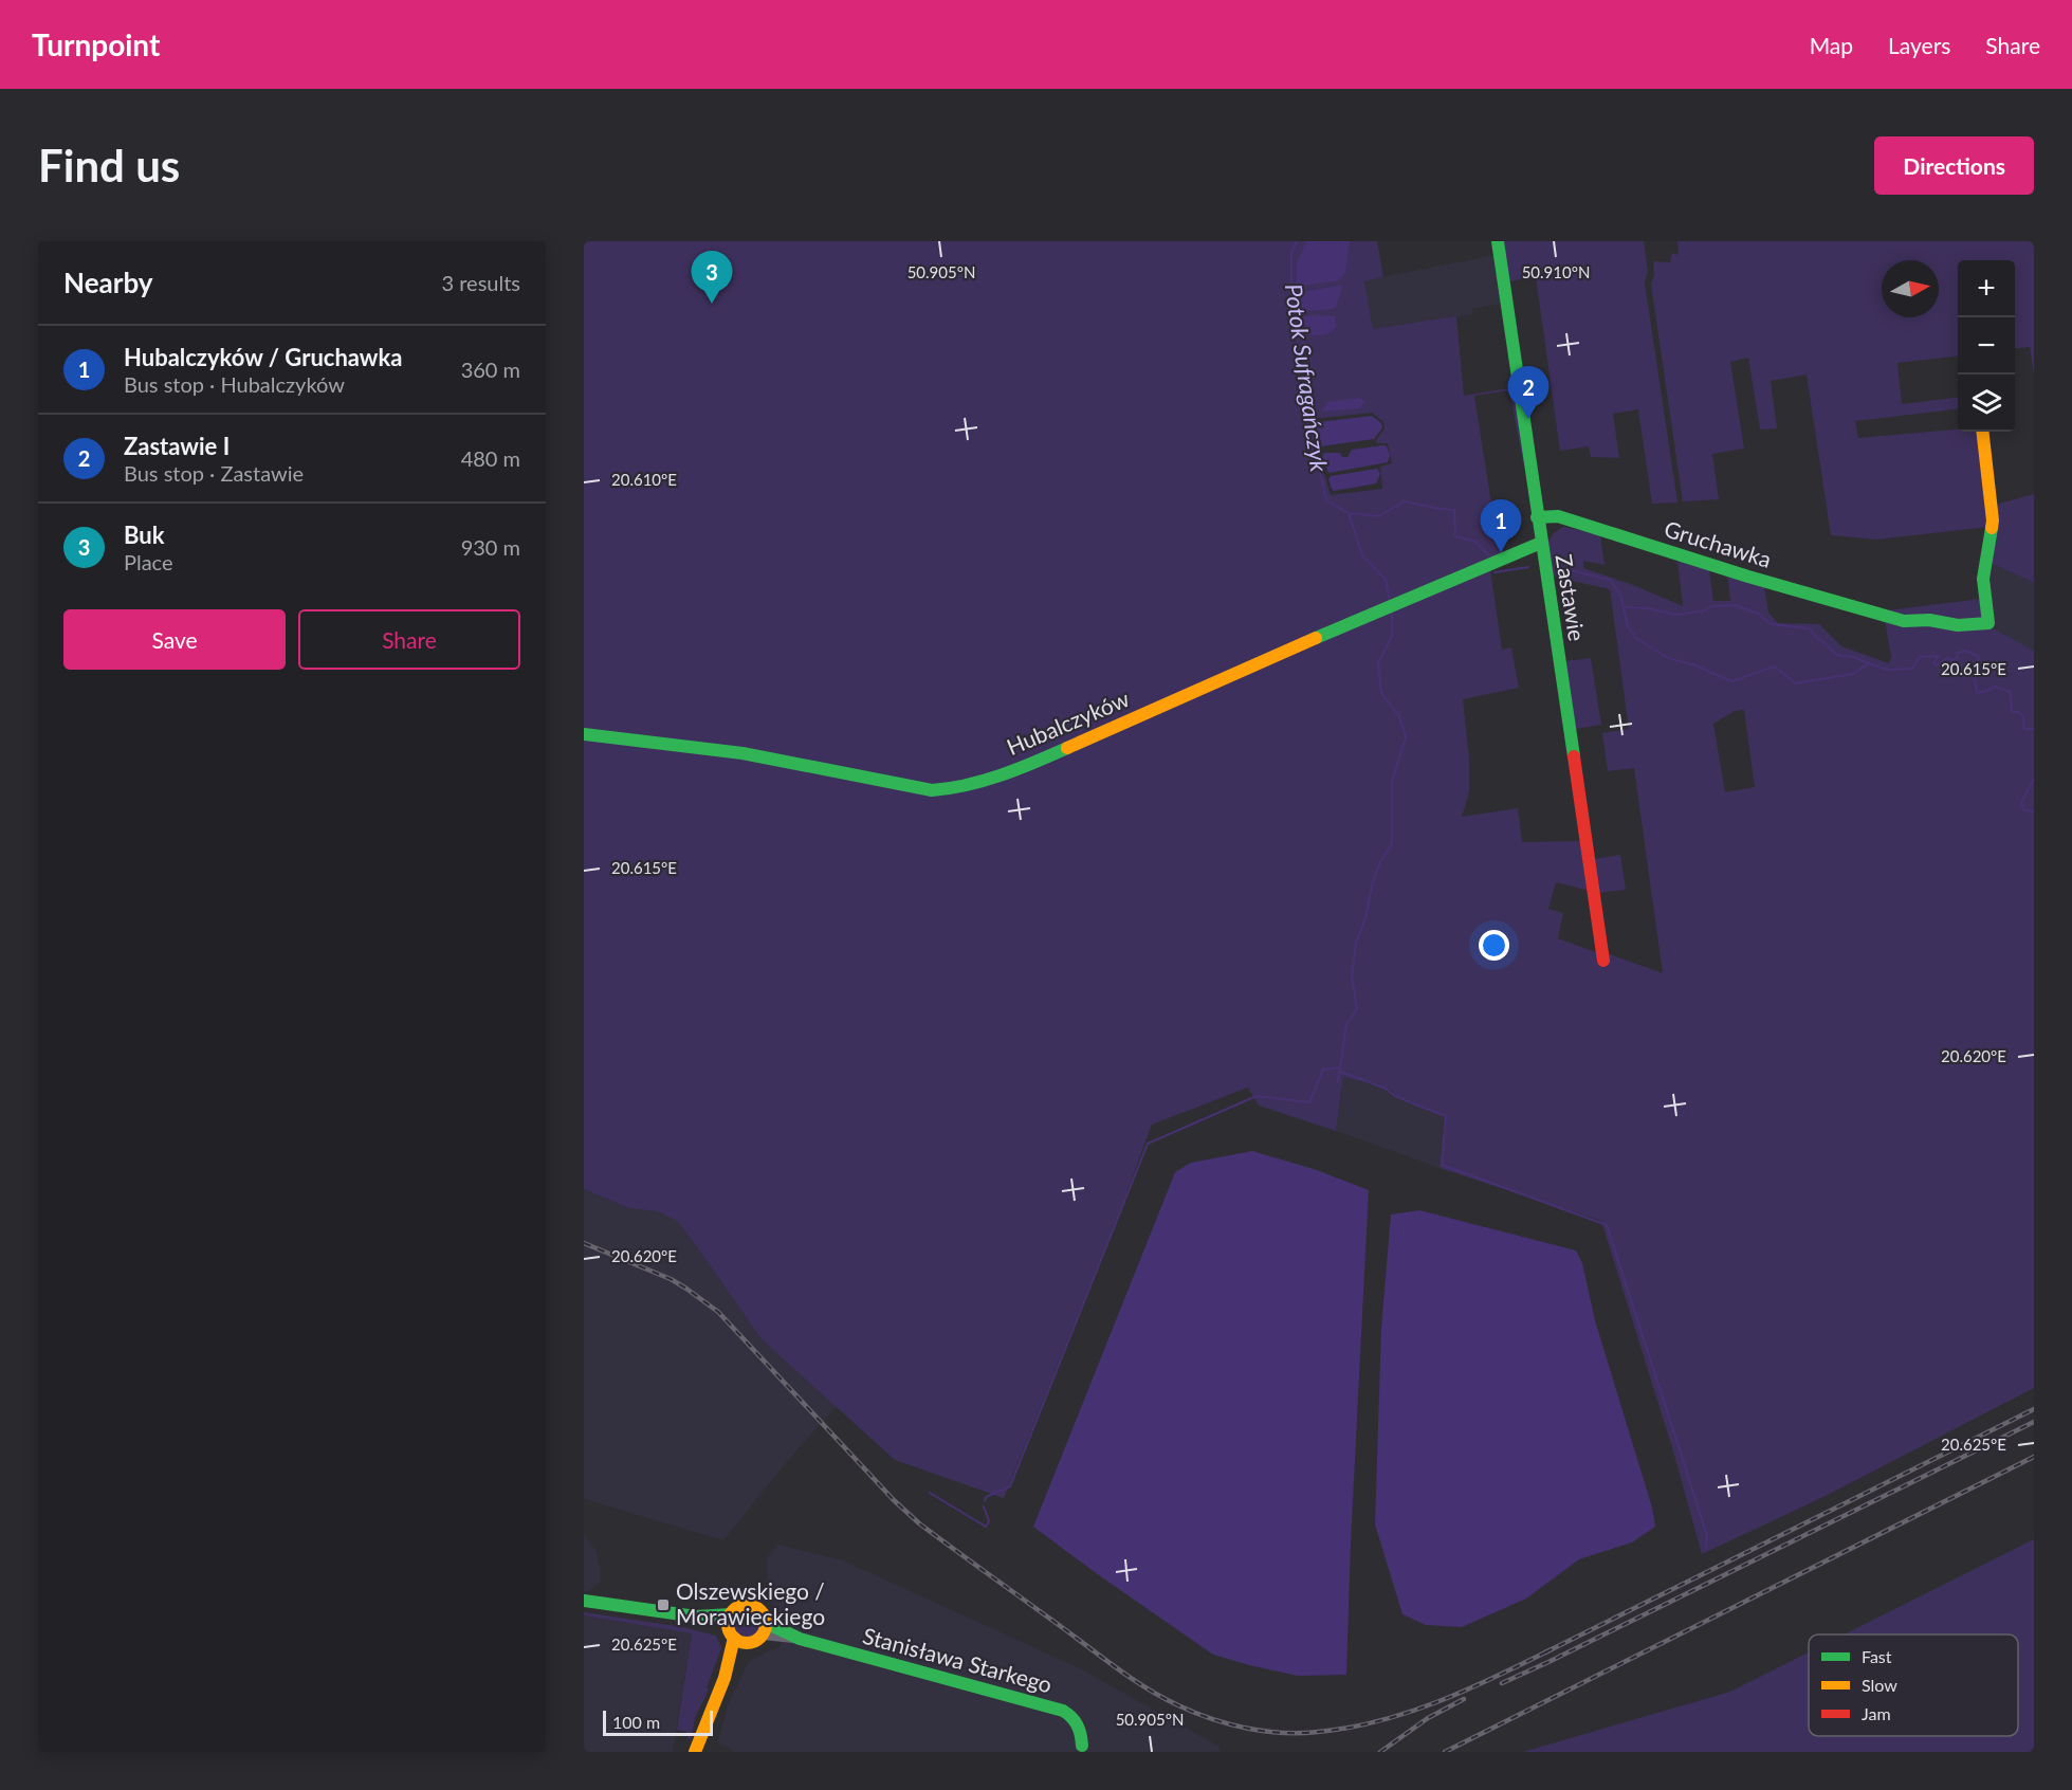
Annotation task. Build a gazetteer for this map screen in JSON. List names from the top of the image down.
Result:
{
  "streets": {
    "street": [
      "Gruchawka",
      "Zastawie",
      "Hubalczyków",
      "Stanisława Starkego"
    ]
  },
  "crossings": [
    ["Gruchawka", "Zastawie"],
    ["Zastawie", "Hubalczyków"]
  ],
  "water": ["Potok Sufragańczyk"],
  "places": {
    "transit": ["Olszewskiego / Morawieckiego"]
  },
  "legend": ["Fast", "Slow", "Jam"],
  "scale_bar": "100 m",
  "north": "right",
  "page": {
    "header": "Turnpoint",
    "nav": ["Map", "Layers", "Share"],
    "buttons": [
      "Directions",
      ["Save", "Share"]
    ],
    "title": "Find us",
    "heading": ["Nearby", "3 results"],
    "pins": ["3", "2", "1"],
    "map_buttons": ["+", "−"],
    "list": [
      {
        "mark": "1",
        "name": "Hubalczyków / Gruchawka",
        "note": "Bus stop · Hubalczyków",
        "value": "360 m"
      },
      {
        "mark": "2",
        "name": "Zastawie I",
        "note": "Bus stop · Zastawie",
        "value": "480 m"
      },
      {
        "mark": "3",
        "name": "Buk",
        "note": "Place",
        "value": "930 m"
      }
    ],
    "scale": "100 m"
  },
  "coordinates": [
    "50.905°N",
    "50.910°N",
    "20.610°E",
    "20.615°E",
    "20.620°E",
    "20.625°E"
  ]
}
